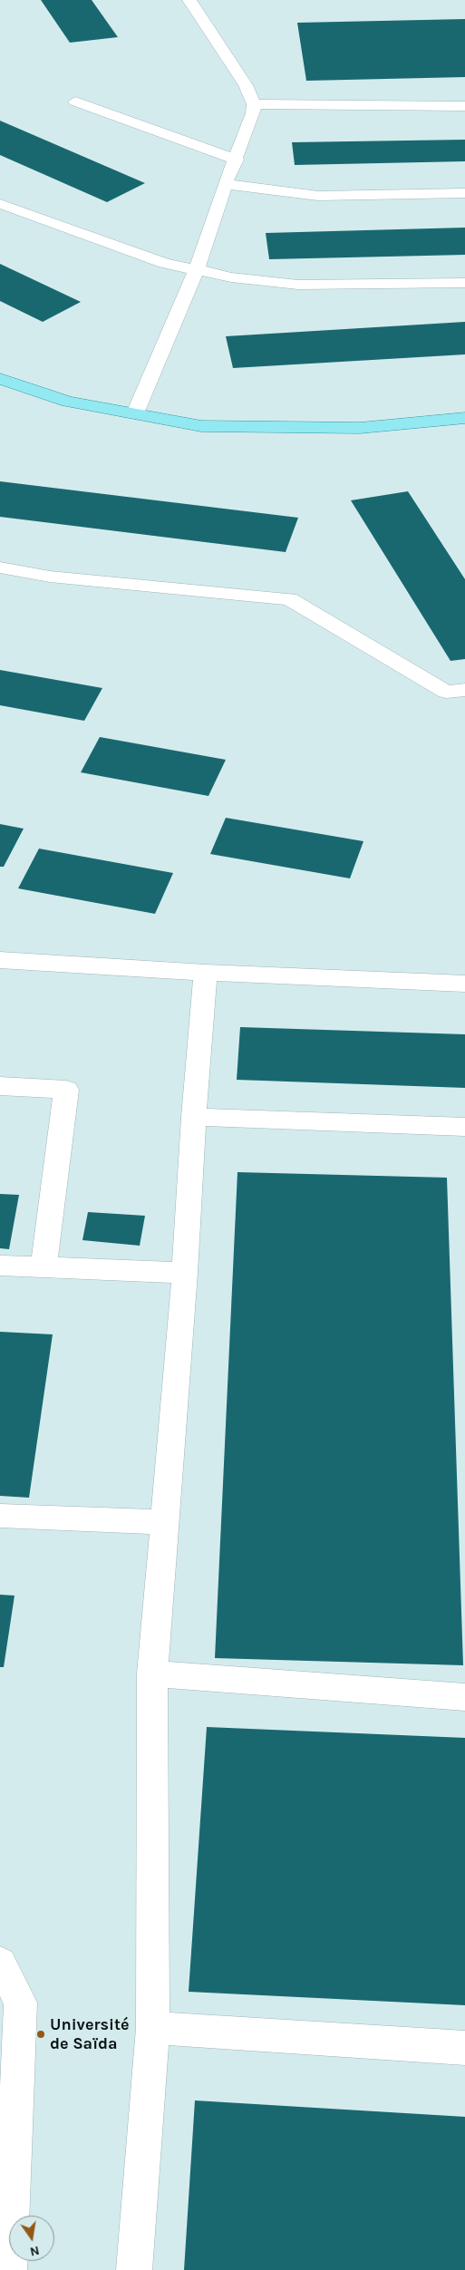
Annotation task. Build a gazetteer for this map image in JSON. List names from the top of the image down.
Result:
{
  "places": ["Université de Saïda"],
  "north": "bottom"
}
